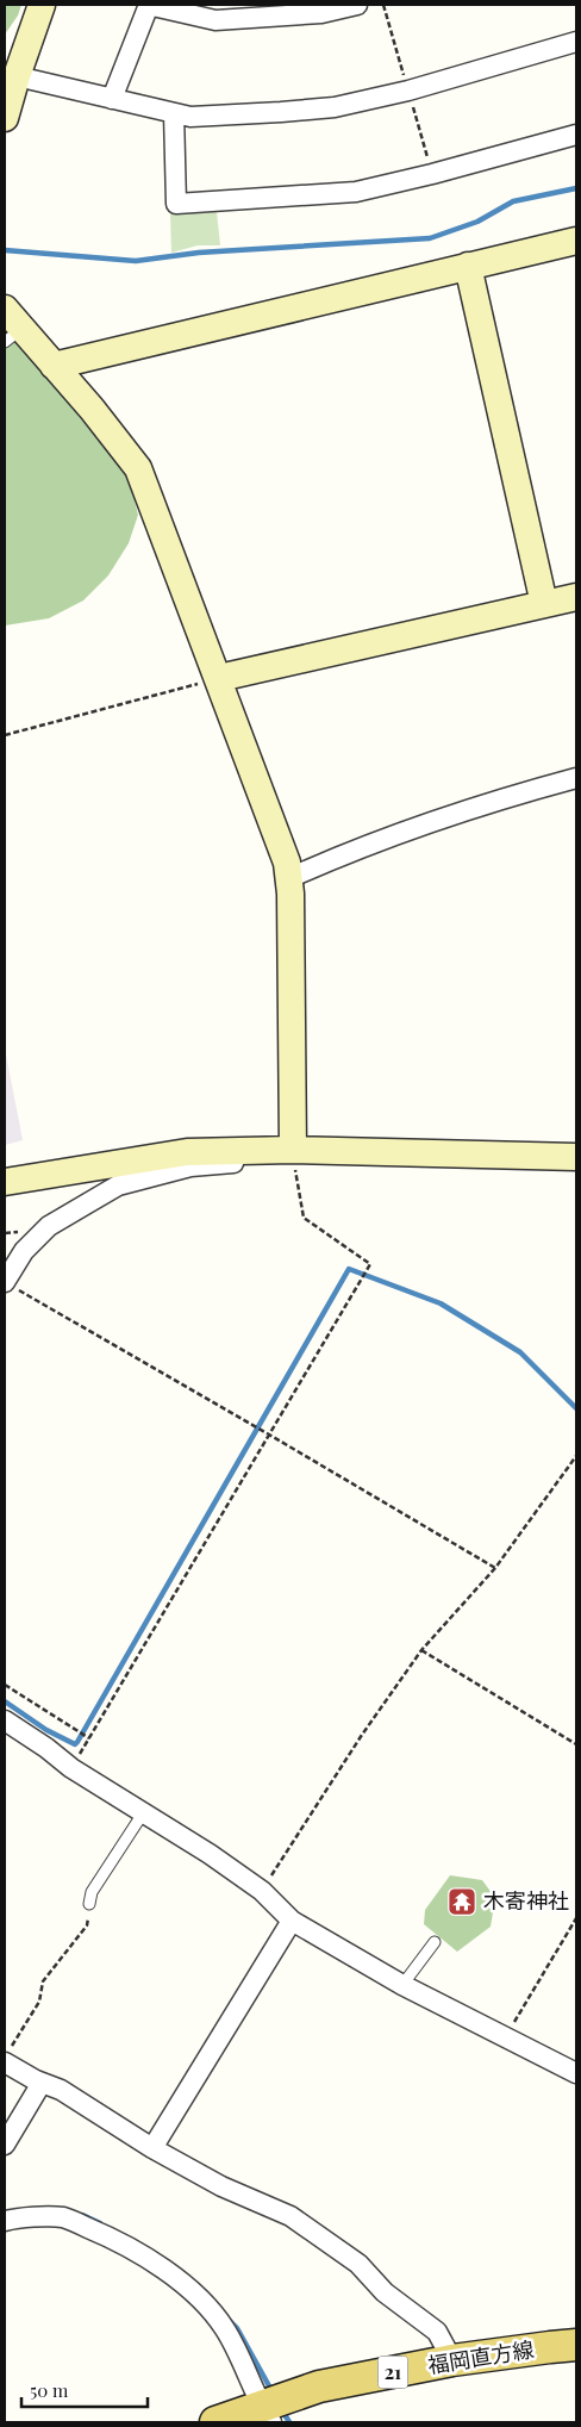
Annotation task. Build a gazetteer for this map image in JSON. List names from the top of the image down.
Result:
{
  "streets": {
    "main road": ["福岡直方線", "21"]
  },
  "places": {
    "temple": ["木寄神社"]
  },
  "scale_bar": "50 m"
}
